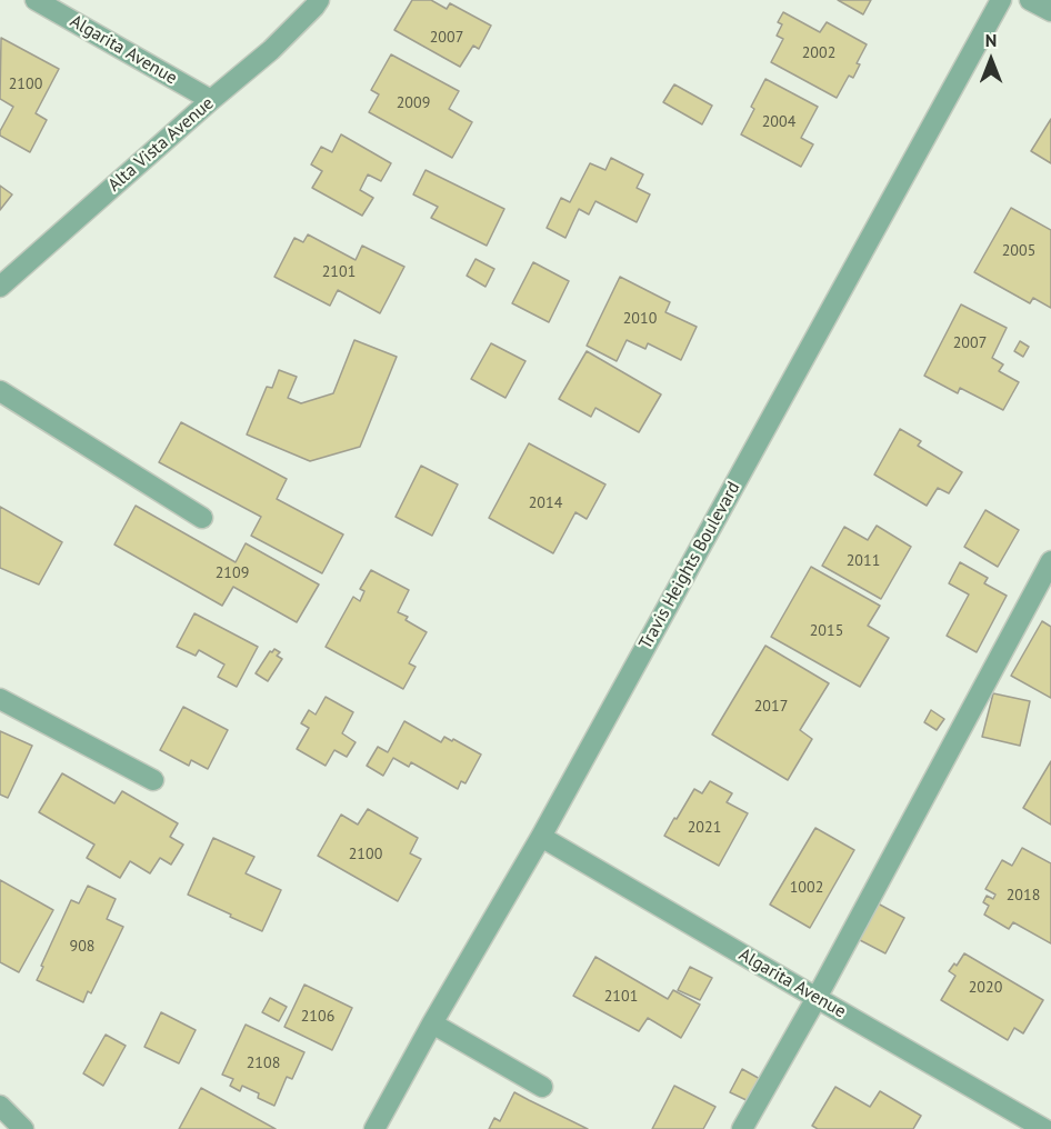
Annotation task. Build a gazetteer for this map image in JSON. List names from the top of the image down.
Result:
{
  "streets": {
    "street": ["Algarita Avenue", "Alta Vista Avenue", "Travis Heights Boulevard"]
  },
  "crossings": [
    ["Algarita Avenue", "Alta Vista Avenue"],
    ["Algarita Avenue", "Travis Heights Boulevard"]
  ],
  "house_numbers": [
    "2007",
    "2002",
    "2100",
    "2009",
    "2004",
    "2005",
    "2101",
    "2010",
    "2007",
    "2014",
    "2011",
    "2109",
    "2015",
    "2017",
    "2021",
    "2100",
    "1002",
    "2018",
    "908",
    "2020",
    "2101",
    "2106",
    "2108"
  ],
  "north": "top"
}
